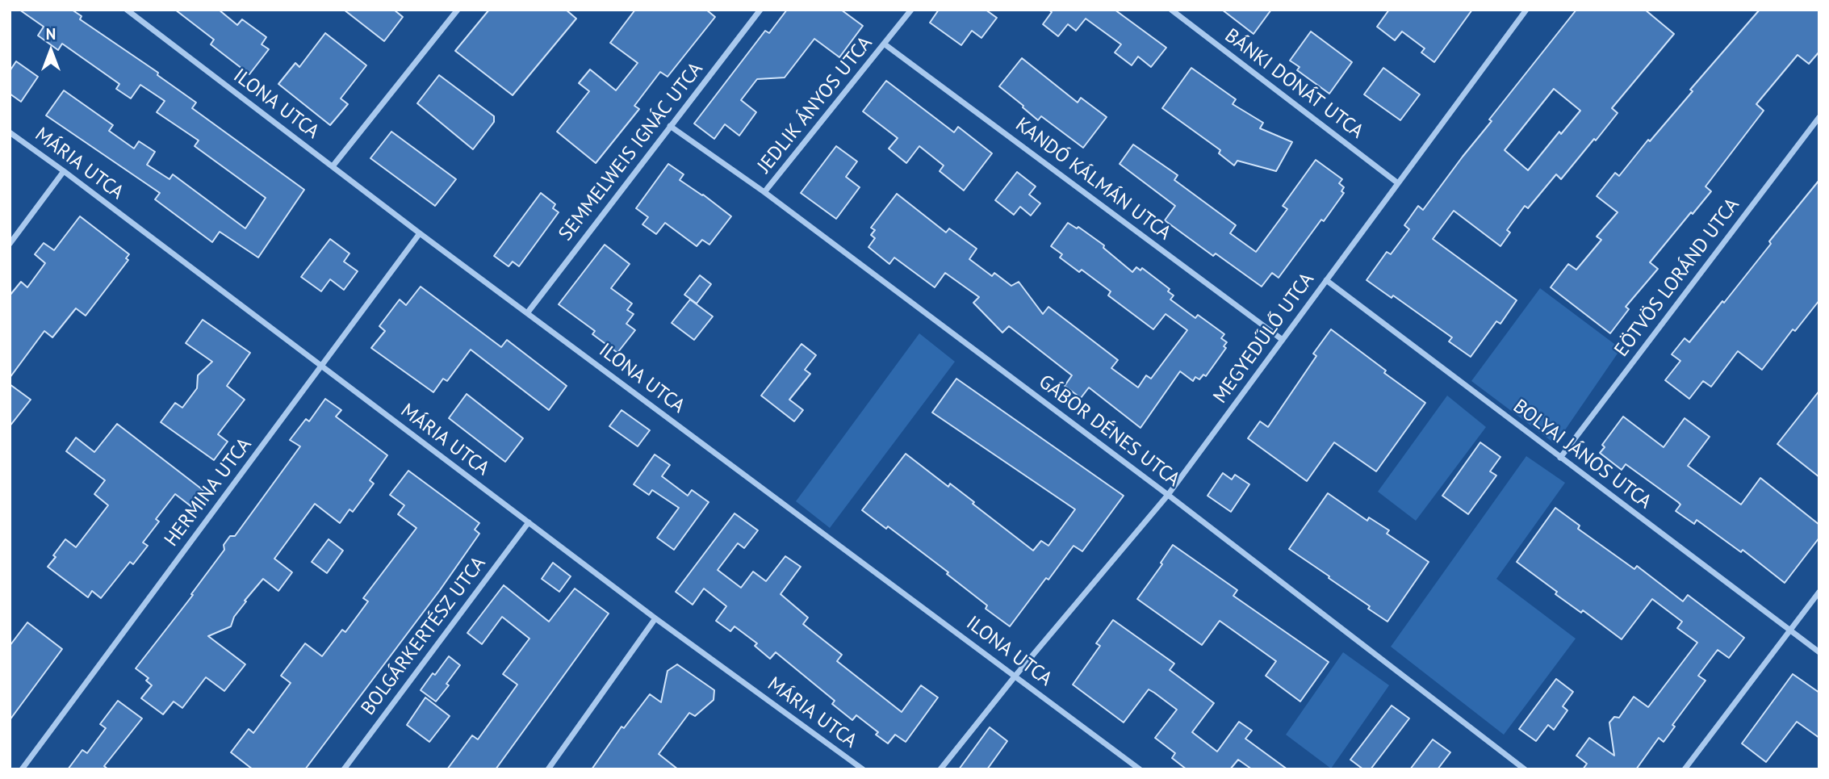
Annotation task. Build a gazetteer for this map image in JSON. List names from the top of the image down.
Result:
{
  "streets": {
    "street": [
      "BÁNKI DONÁT UTCA",
      "ILONA UTCA",
      "JEDLIK ÁNYOS UTCA",
      "SEMMELWEIS IGNÁC UTCA",
      "MÁRIA UTCA",
      "KANDÓ KÁLMÁN UTCA",
      "EÖTVÖS LORÁND UTCA",
      "MEGYEDŰLŐ UTCA",
      "GÁBOR DÉNES UTCA",
      "BOLYAI JÁNOS UTCA",
      "HERMINA UTCA",
      "BOLGÁRKERTÉSZ UTCA"
    ]
  },
  "crossings": [
    ["BÁNKI DONÁT UTCA", "MEGYEDŰLŐ UTCA"],
    ["ILONA UTCA", "SEMMELWEIS IGNÁC UTCA"],
    ["ILONA UTCA", "MEGYEDŰLŐ UTCA"],
    ["ILONA UTCA", "HERMINA UTCA"],
    ["JEDLIK ÁNYOS UTCA", "KANDÓ KÁLMÁN UTCA"],
    ["JEDLIK ÁNYOS UTCA", "GÁBOR DÉNES UTCA"],
    ["SEMMELWEIS IGNÁC UTCA", "GÁBOR DÉNES UTCA"],
    ["MÁRIA UTCA", "HERMINA UTCA"],
    ["MÁRIA UTCA", "BOLGÁRKERTÉSZ UTCA"],
    ["KANDÓ KÁLMÁN UTCA", "MEGYEDŰLŐ UTCA"],
    ["EÖTVÖS LORÁND UTCA", "BOLYAI JÁNOS UTCA"],
    ["MEGYEDŰLŐ UTCA", "GÁBOR DÉNES UTCA"],
    ["MEGYEDŰLŐ UTCA", "BOLYAI JÁNOS UTCA"]
  ],
  "north": "top"
}
